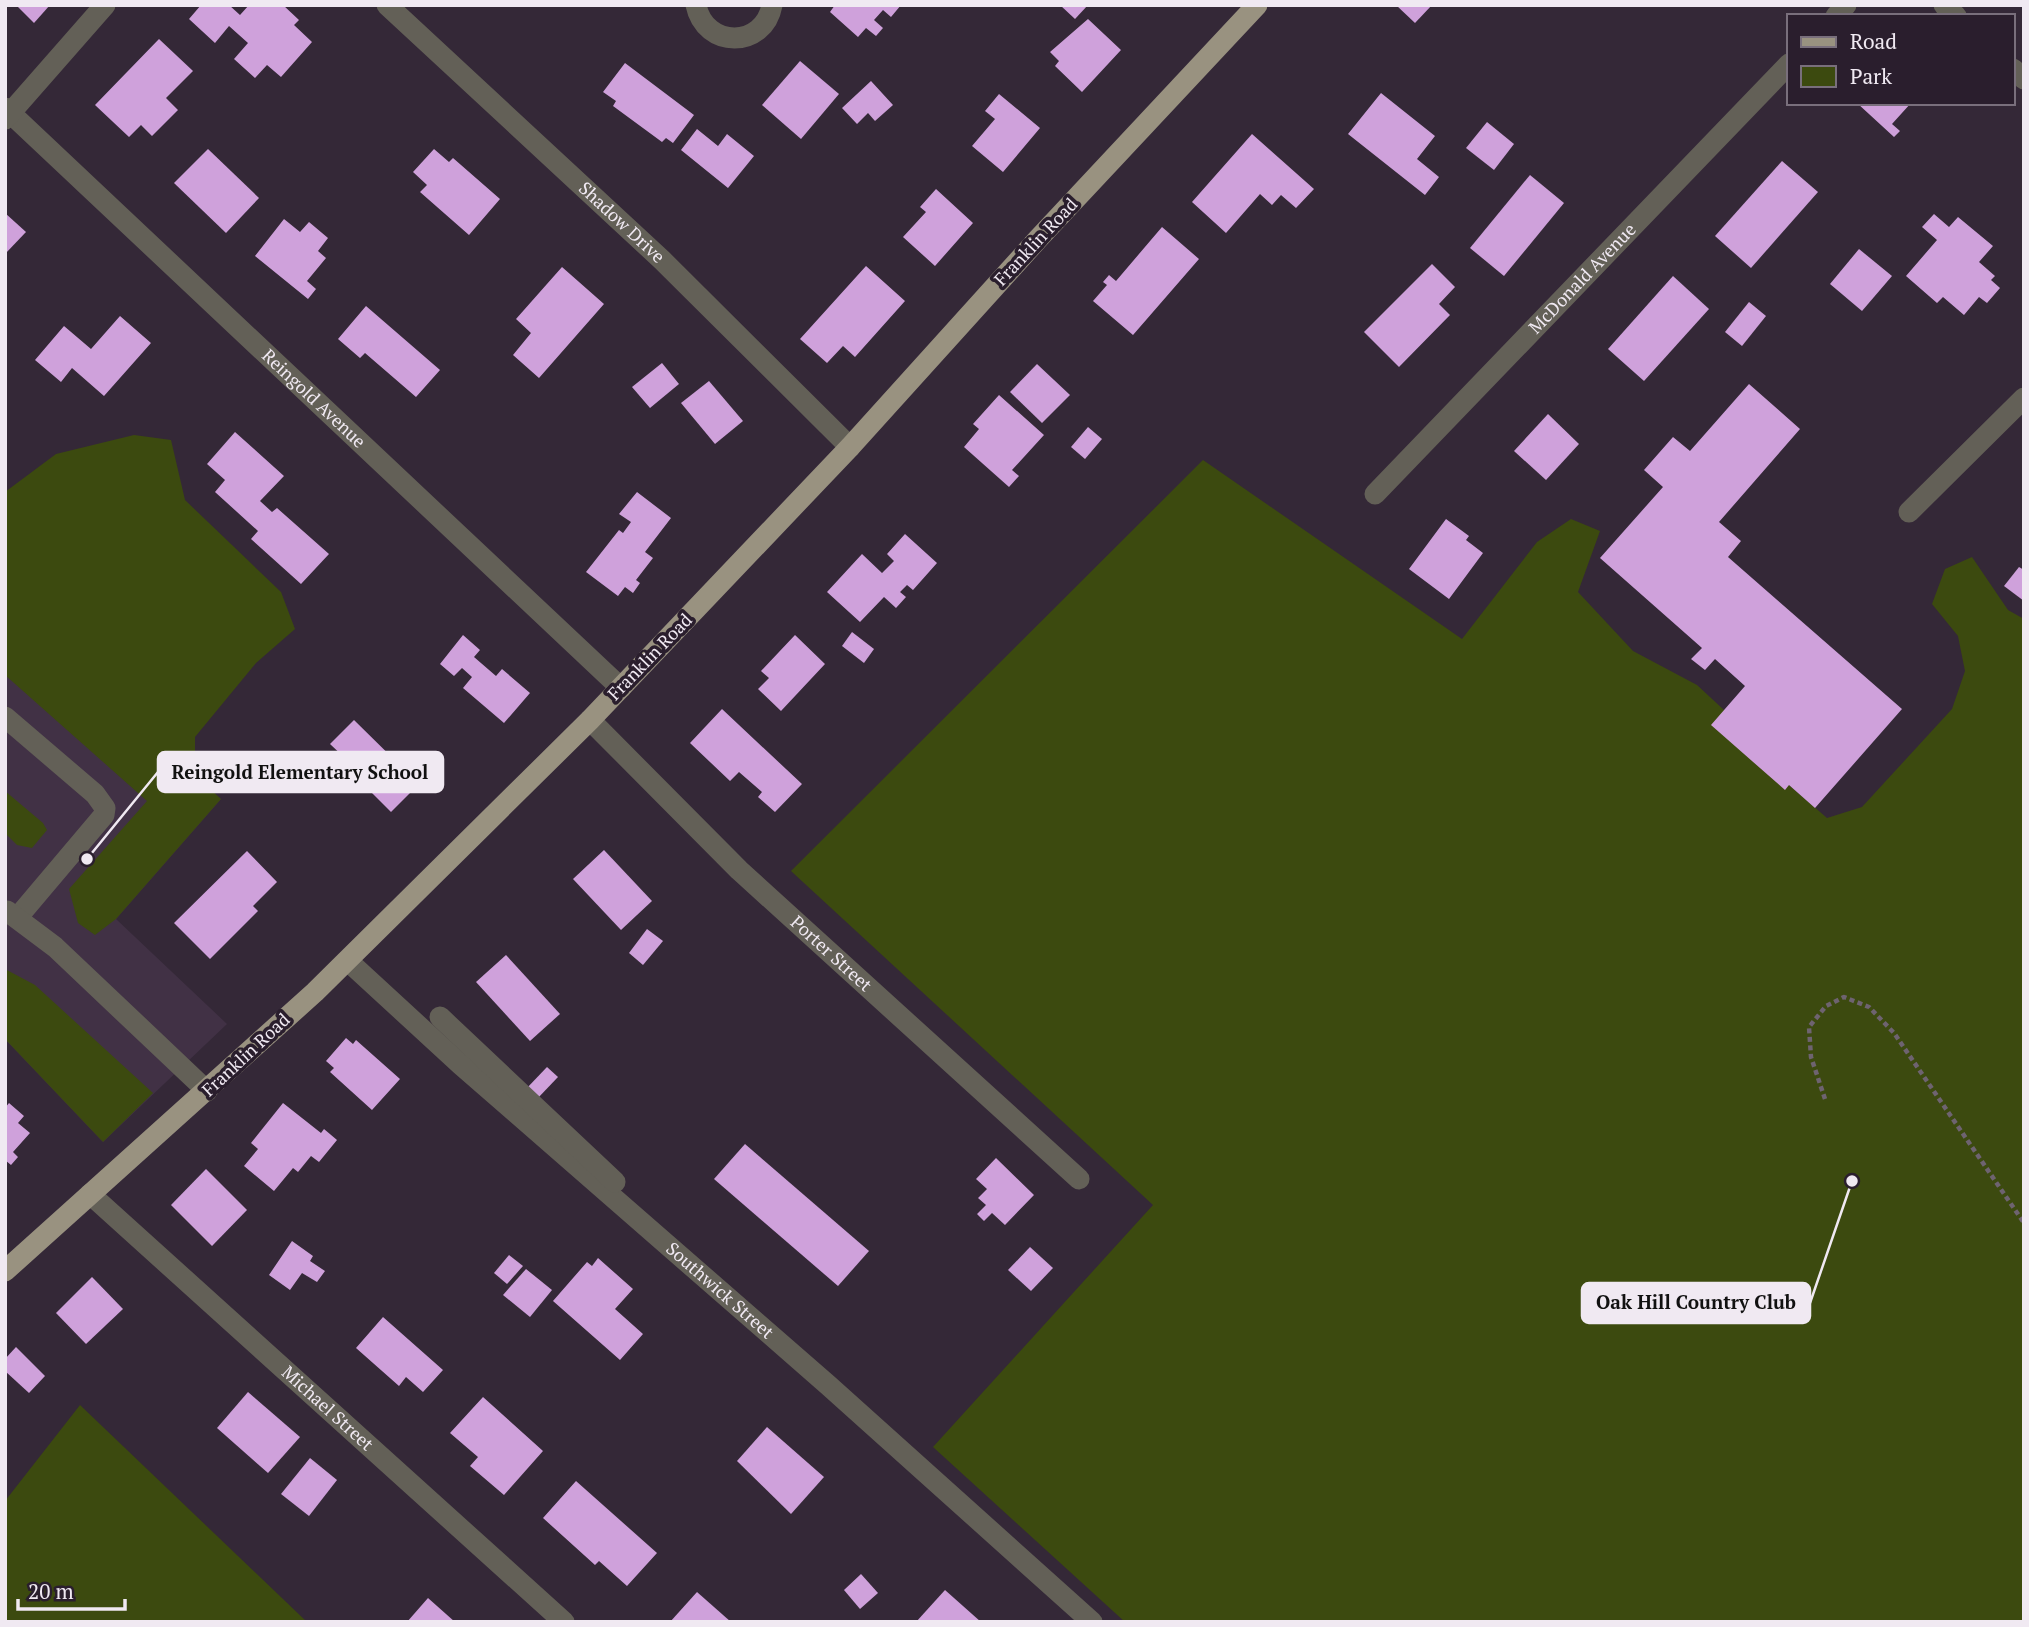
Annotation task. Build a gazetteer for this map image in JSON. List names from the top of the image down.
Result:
{
  "streets": {
    "main road": ["Franklin Road"],
    "street": [
      "Shadow Drive",
      "McDonald Avenue",
      "Reingold Avenue",
      "Porter Street",
      "Southwick Street",
      "Michael Street"
    ]
  },
  "crossings": [
    ["Shadow Drive", "Franklin Road"],
    ["Franklin Road", "Reingold Avenue"],
    ["Franklin Road", "Porter Street"],
    ["Franklin Road", "Southwick Street"],
    ["Franklin Road", "Michael Street"]
  ],
  "places": ["Reingold Elementary School", "Oak Hill Country Club"],
  "legend": ["Road", "Park"],
  "scale_bar": "20 m"
}
